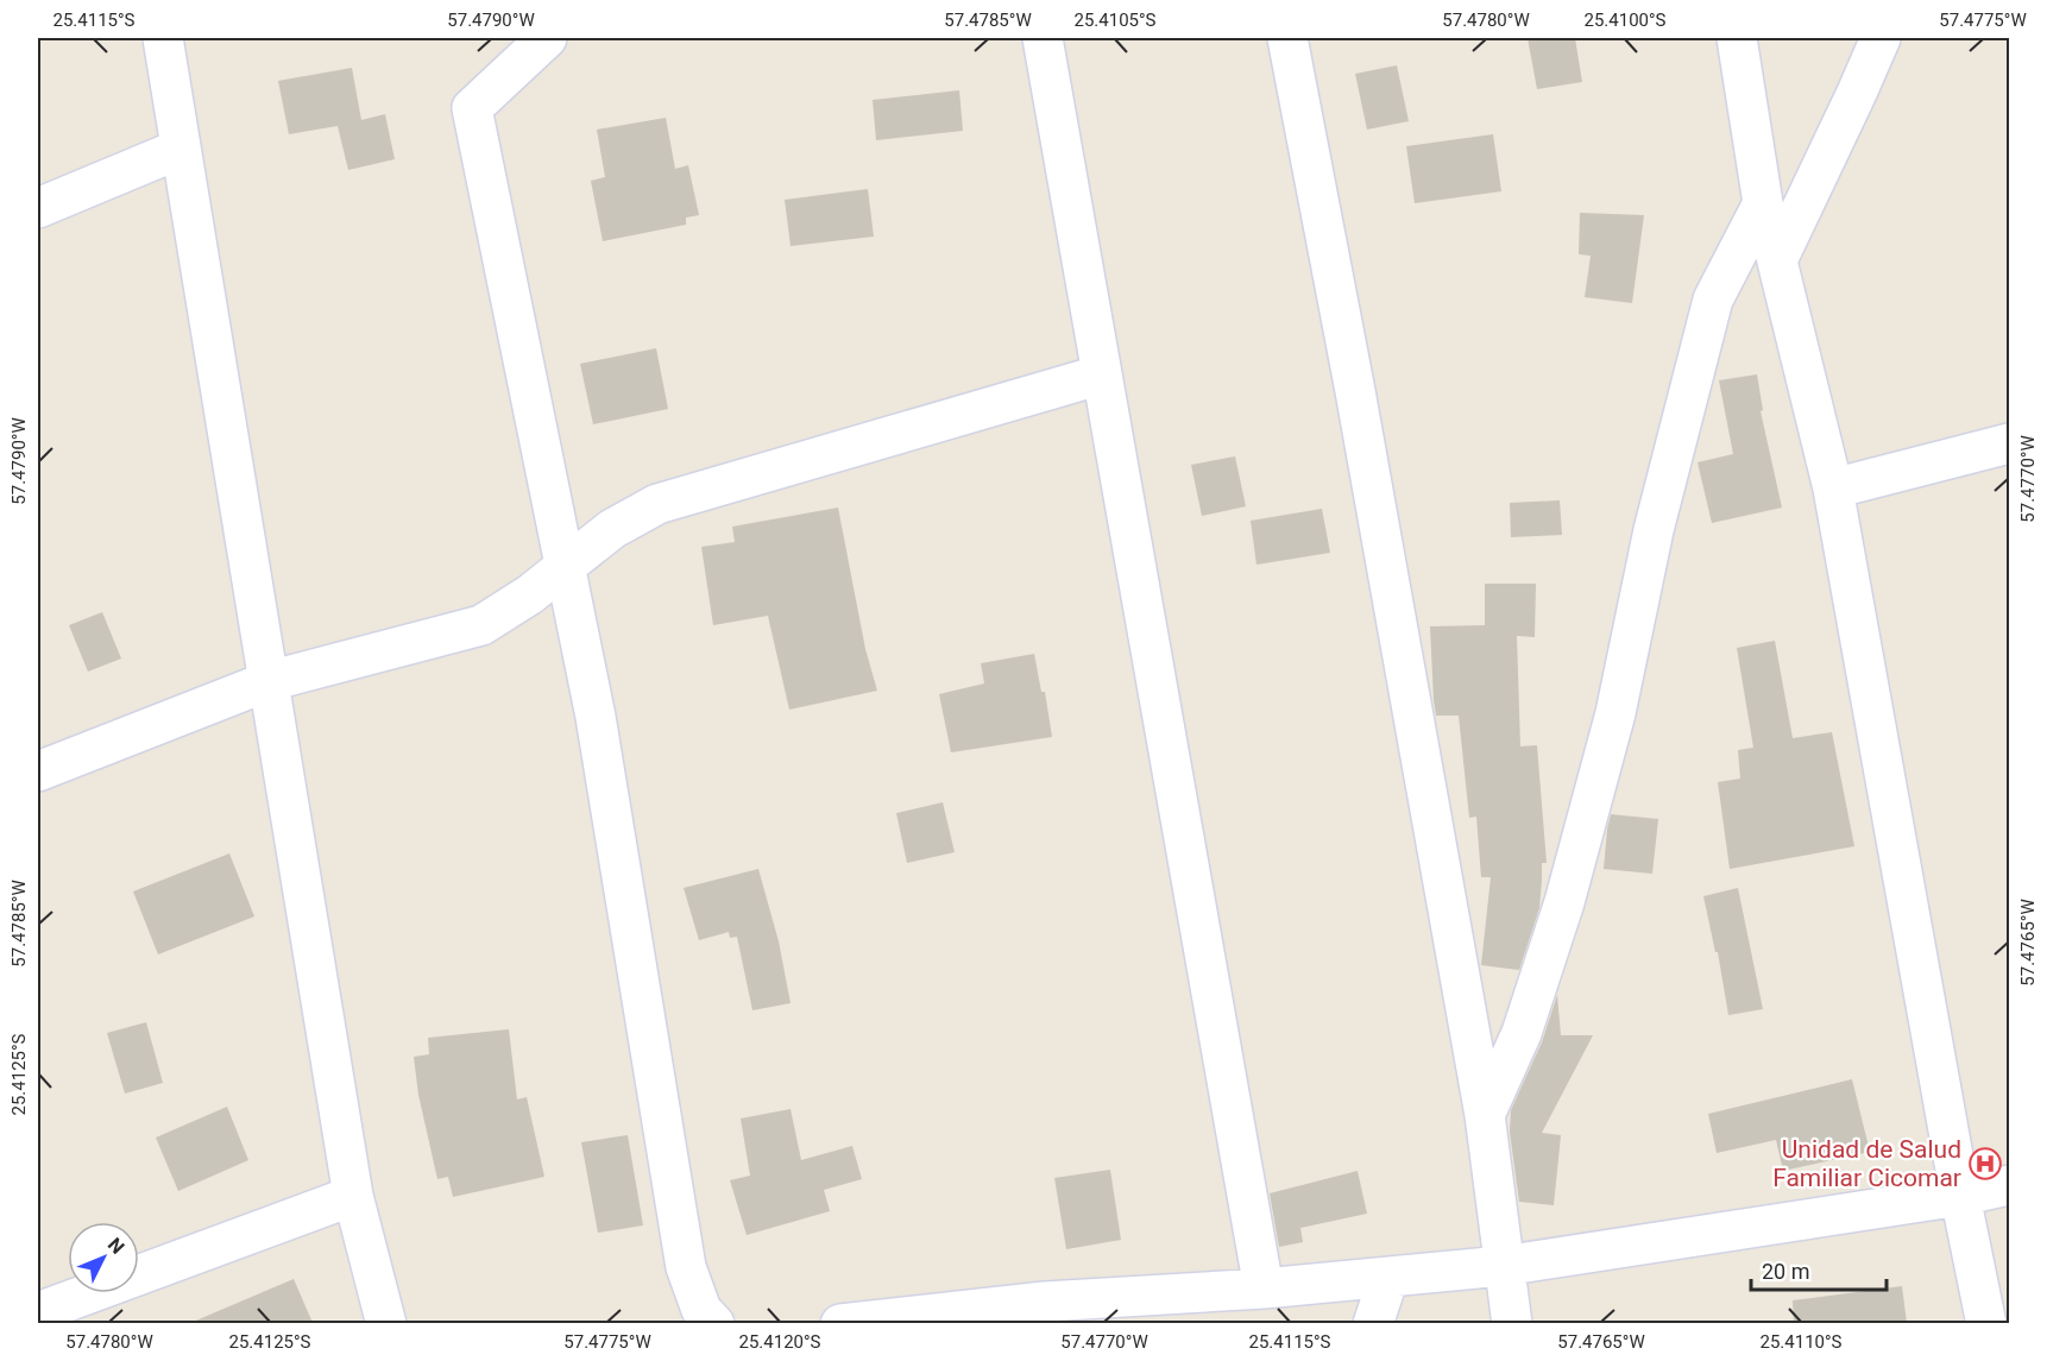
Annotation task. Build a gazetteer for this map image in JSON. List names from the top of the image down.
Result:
{
  "places": {
    "hospital": ["Unidad de Salud Familiar Cicomar"]
  },
  "scale_bar": "20 m",
  "north": "top right",
  "coordinates": [
    "25.4115°S",
    "57.4790°W",
    "57.4785°W",
    "25.4105°S",
    "57.4780°W",
    "25.4100°S",
    "57.4775°W",
    "57.4770°W",
    "57.4765°W",
    "25.4125°S",
    "25.4120°S",
    "25.4110°S"
  ]
}
